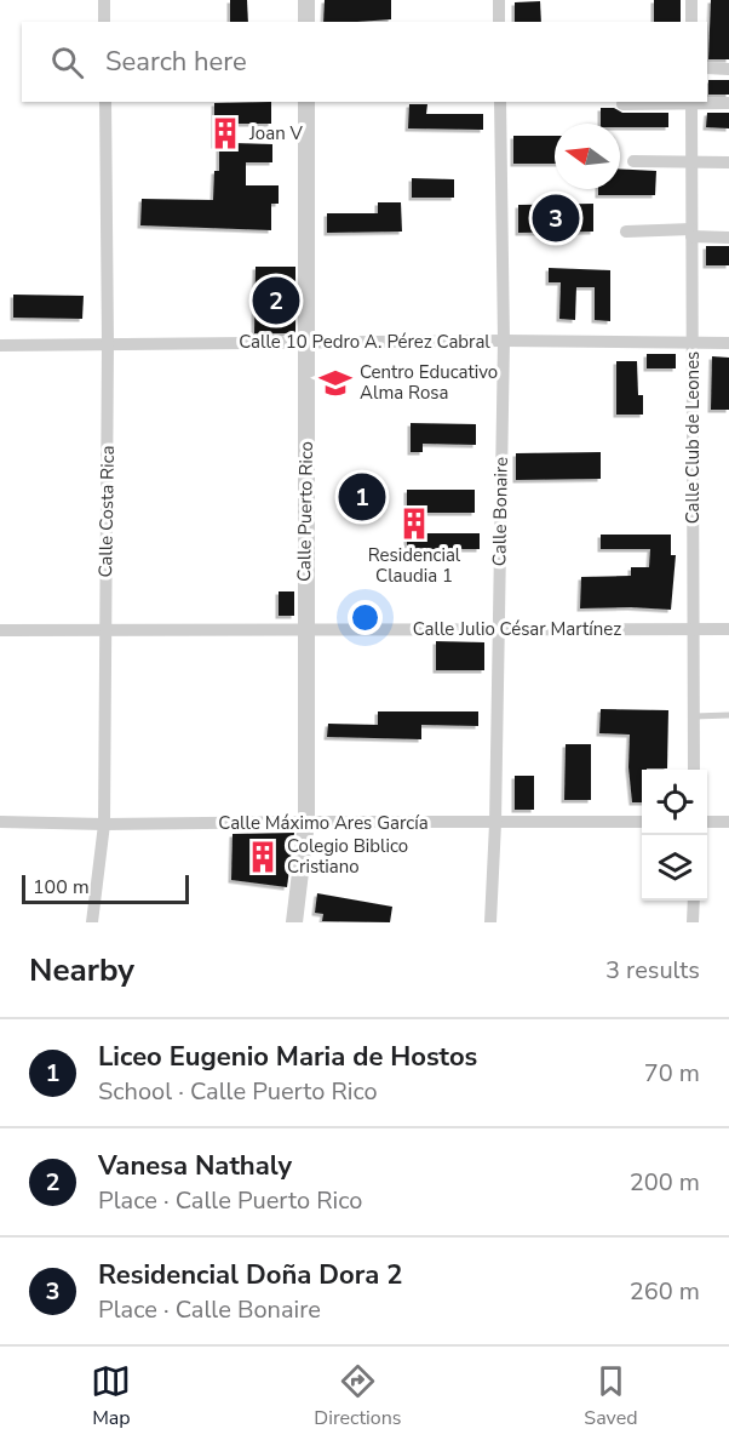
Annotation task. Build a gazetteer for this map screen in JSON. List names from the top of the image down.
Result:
{
  "streets": {
    "street": [
      "Calle 10 Pedro A. Pérez Cabral",
      "Calle Club de Leones",
      "Calle Costa Rica",
      "Calle Puerto Rico",
      "Calle Bonaire",
      "Calle Julio César Martínez",
      "Calle Máximo Ares García"
    ]
  },
  "crossings": [
    ["Calle 10 Pedro A. Pérez Cabral", "Calle Club de Leones"],
    ["Calle 10 Pedro A. Pérez Cabral", "Calle Costa Rica"],
    ["Calle 10 Pedro A. Pérez Cabral", "Calle Puerto Rico"],
    ["Calle 10 Pedro A. Pérez Cabral", "Calle Bonaire"],
    ["Calle Club de Leones", "Calle Julio César Martínez"],
    ["Calle Costa Rica", "Calle Julio César Martínez"],
    ["Calle Costa Rica", "Calle Máximo Ares García"],
    ["Calle Puerto Rico", "Calle Julio César Martínez"],
    ["Calle Puerto Rico", "Calle Máximo Ares García"],
    ["Calle Bonaire", "Calle Julio César Martínez"],
    ["Calle Bonaire", "Calle Máximo Ares García"]
  ],
  "places": {
    "building": ["Joan V", "Residencial Claudia 1", "Colegio Biblico Cristiano"],
    "school or university": ["Centro Educativo Alma Rosa"]
  },
  "scale_bar": "100 m",
  "north": "left",
  "page": {
    "search": "Search here",
    "pins": ["3", "2", "1"],
    "scale": "100 m",
    "heading": ["Nearby", "3 results"],
    "list": [
      {
        "mark": "1",
        "name": "Liceo Eugenio Maria de Hostos",
        "note": "School · Calle Puerto Rico",
        "value": "70 m"
      },
      {
        "mark": "2",
        "name": "Vanesa Nathaly",
        "note": "Place · Calle Puerto Rico",
        "value": "200 m"
      },
      {
        "mark": "3",
        "name": "Residencial Doña Dora 2",
        "note": "Place · Calle Bonaire",
        "value": "260 m"
      }
    ],
    "nav": ["Map", "Directions", "Saved"]
  }
}
